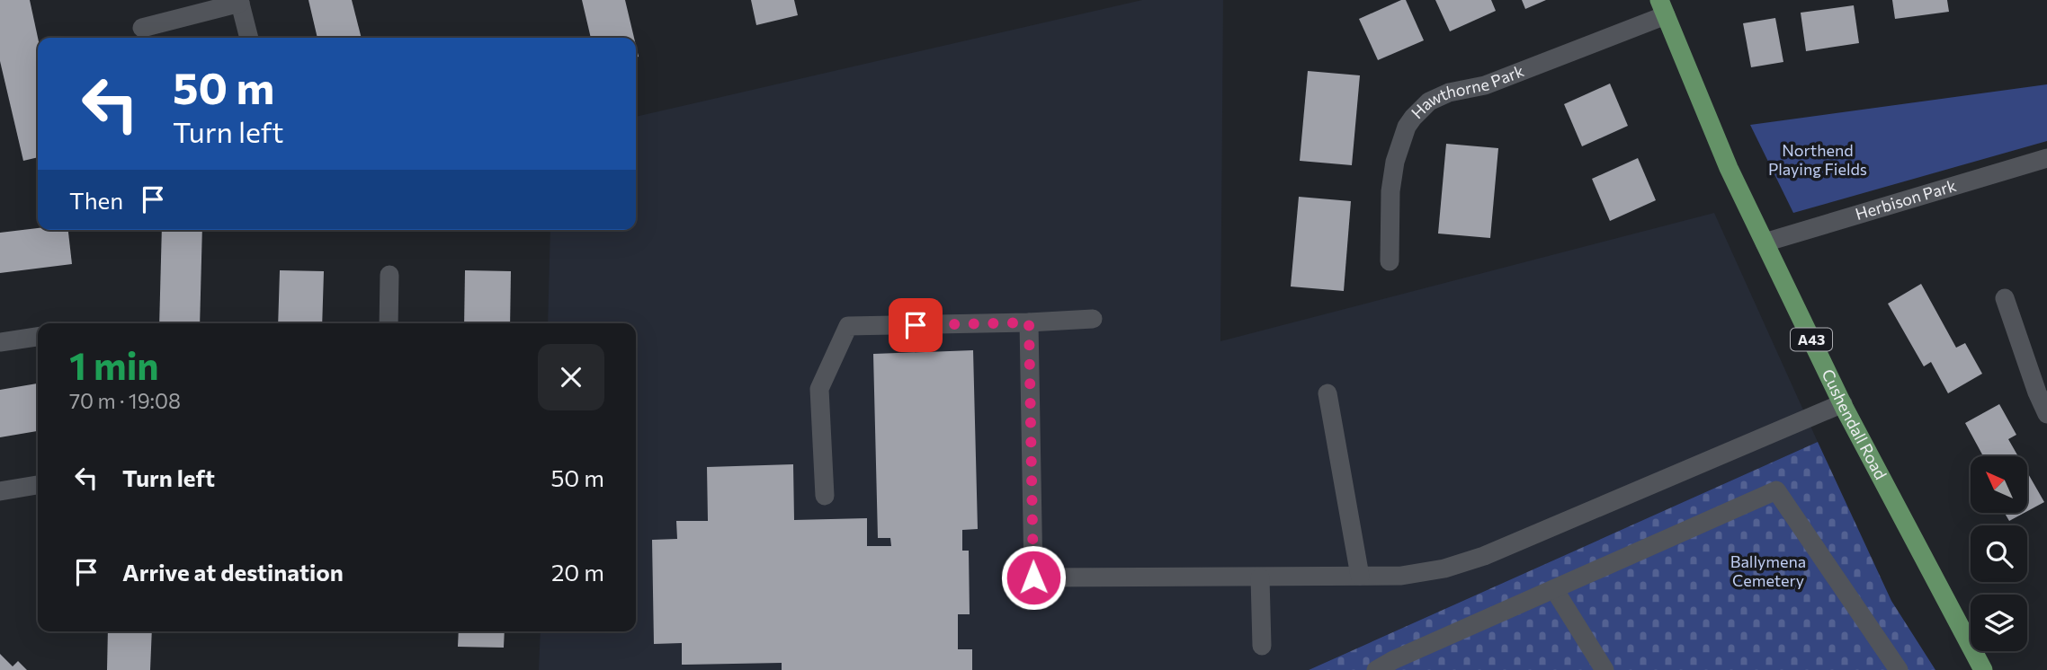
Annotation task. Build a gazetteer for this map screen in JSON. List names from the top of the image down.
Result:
{
  "streets": {
    "main road": ["A43", "Cushendall Road"],
    "street": ["Hawthorne Park", "Herbison Park"]
  },
  "crossings": [
    ["Hawthorne Park", "Cushendall Road"],
    ["Herbison Park", "Cushendall Road"]
  ],
  "parks": ["Northend Playing Fields", "Ballymena Cemetery"],
  "north": "top left",
  "page": {
    "turn": ["50 m", "Turn left"],
    "then": "Then",
    "heading": ["1 min", "70 m · 19:08"],
    "list": [
      {
        "name": "Turn left",
        "value": "50 m"
      },
      {
        "name": "Arrive at destination",
        "value": "20 m"
      }
    ]
  }
}
